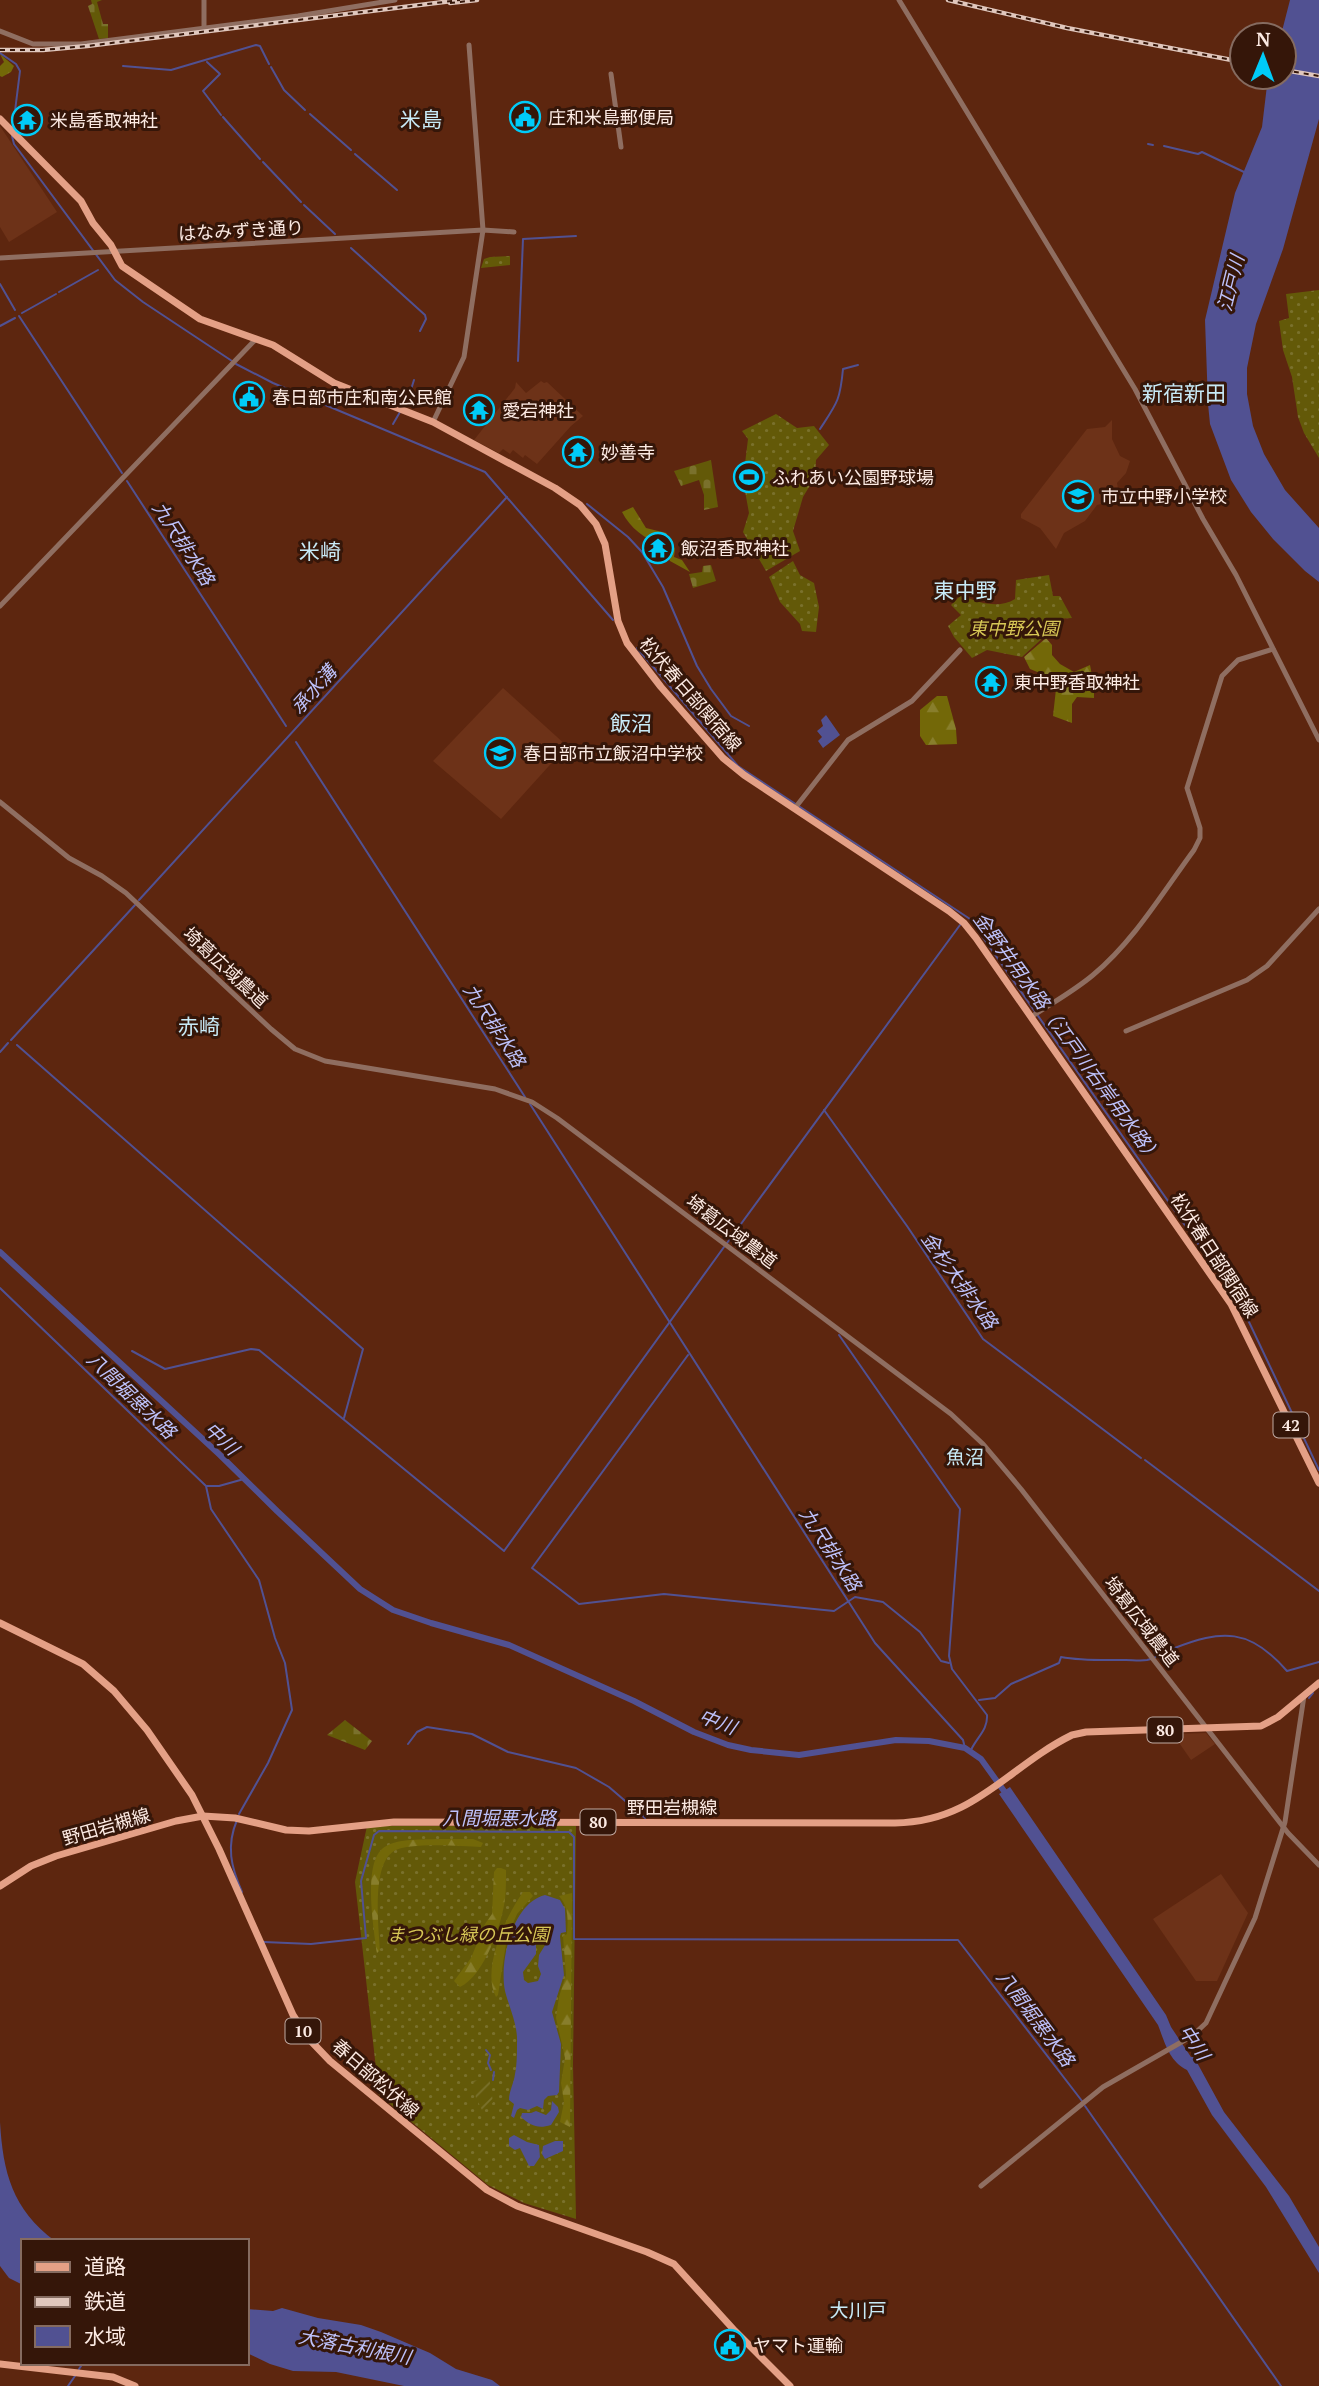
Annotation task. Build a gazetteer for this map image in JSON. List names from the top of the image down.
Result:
{
  "streets": {
    "main road": [
      "松伏春日部関宿線",
      "42",
      "80",
      "野田岩槻線",
      "10",
      "春日部松伏線"
    ],
    "street": ["はなみずき通り", "埼葛広域農道"]
  },
  "crossings": [
    ["はなみずき通り", "松伏春日部関宿線"],
    ["埼葛広域農道", "野田岩槻線"],
    ["野田岩槻線", "春日部松伏線"]
  ],
  "districts": [
    "米島",
    "新宿新田",
    "米崎",
    "東中野",
    "飯沼",
    "赤崎",
    "魚沼",
    "大川戸"
  ],
  "water": [
    "江戸川",
    "九尺排水路",
    "承水溝",
    "金野井用水路（江戸川右岸用水路）",
    "金杉大排水路",
    "八間堀悪水路",
    "中川",
    "大落古利根川"
  ],
  "parks": ["東中野公園", "まつぶし緑の丘公園"],
  "places": {
    "public building": ["庄和米島郵便局", "春日部市庄和南公民館", "ヤマト運輸"],
    "temple": [
      "米島香取神社",
      "愛宕神社",
      "妙善寺",
      "飯沼香取神社",
      "東中野香取神社"
    ],
    "sports": ["ふれあい公園野球場"],
    "school or university": ["市立中野小学校", "春日部市立飯沼中学校"]
  },
  "legend": ["道路", "鉄道", "水域"],
  "north": "top"
}
